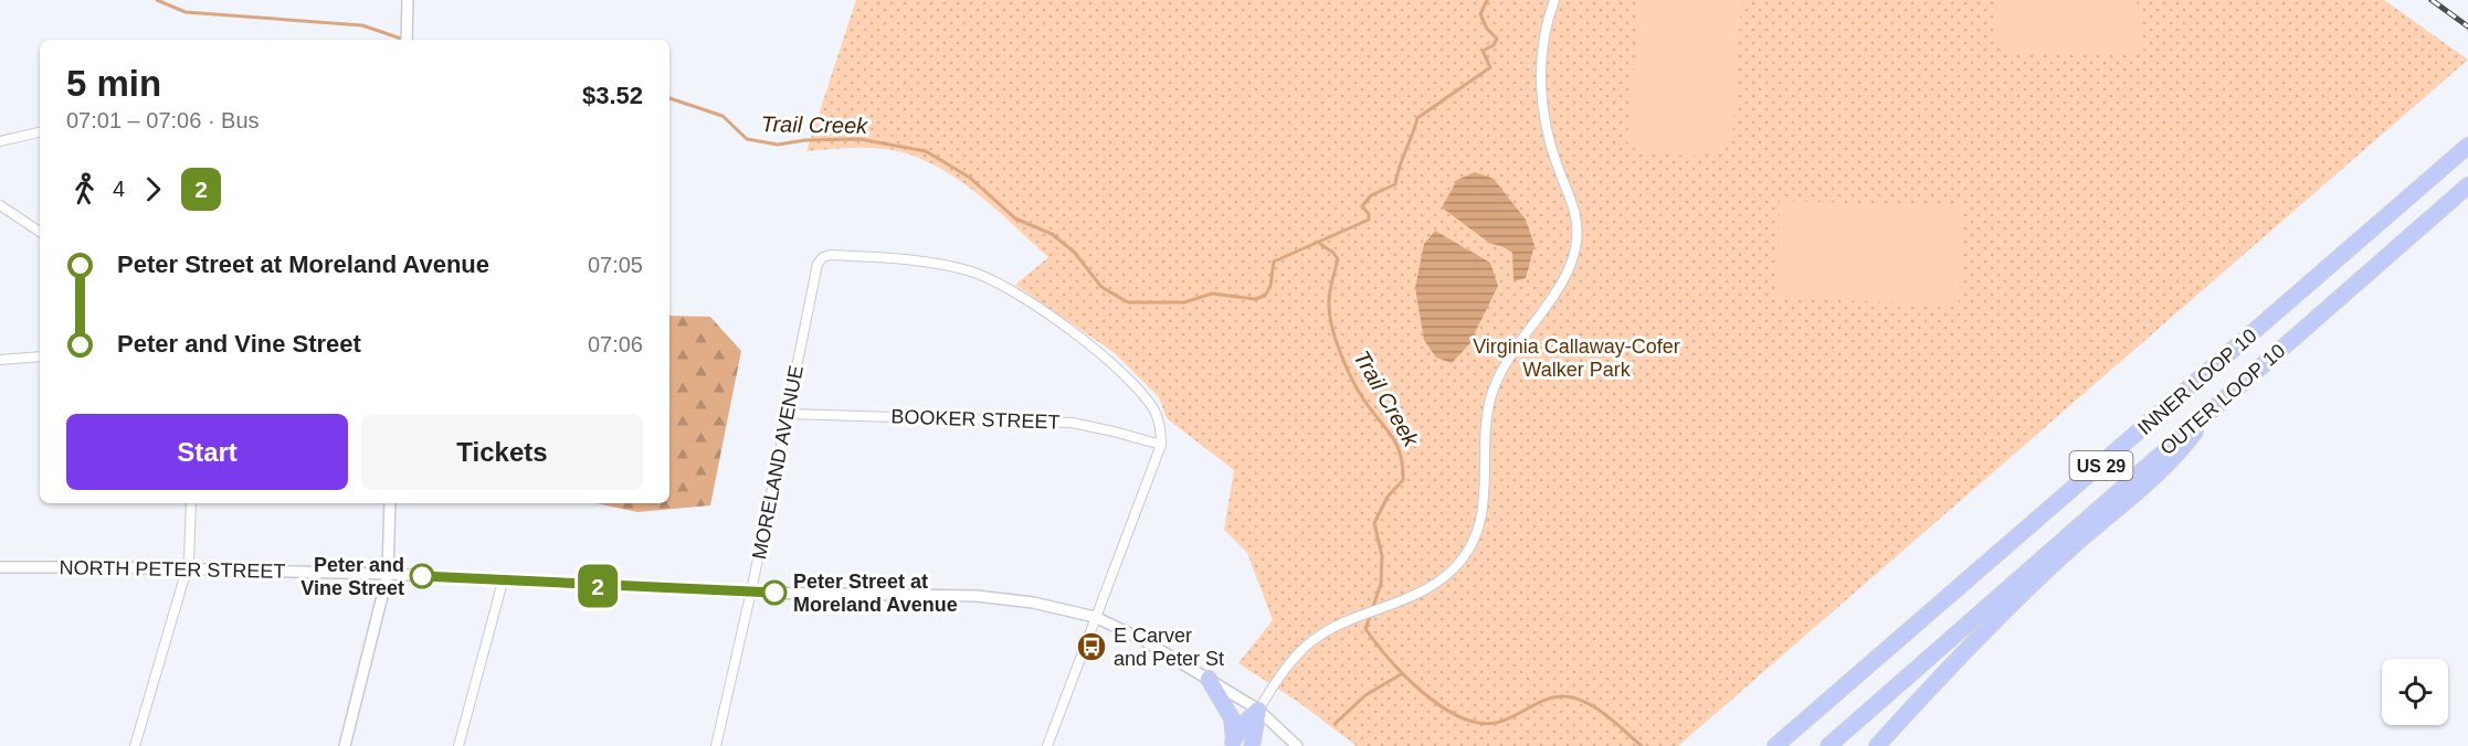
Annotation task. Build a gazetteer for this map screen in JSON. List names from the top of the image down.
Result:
{
  "streets": {
    "highway": ["INNER LOOP 10", "OUTER LOOP 10", "US 29"],
    "street": ["BOOKER STREET", "MORELAND AVENUE", "NORTH PETER STREET"]
  },
  "crossings": [
    ["BOOKER STREET", "MORELAND AVENUE"],
    ["MORELAND AVENUE", "NORTH PETER STREET"]
  ],
  "water": ["Trail Creek"],
  "parks": ["Virginia Callaway-Cofer Walker Park"],
  "places": {
    "other": ["Peter and Vine Street", "Peter Street at Moreland Avenue"],
    "bus stop": ["E Carver and Peter St"]
  },
  "lines": ["bus line 2"],
  "page": {
    "on_map": "2",
    "heading": ["5 min", "07:01 – 07:06 · Bus", "$3.52"],
    "legs": ["4", "2"],
    "list": [
      {
        "name": "Peter Street at Moreland Avenue",
        "value": "07:05"
      },
      {
        "name": "Peter and Vine Street",
        "value": "07:06"
      }
    ],
    "buttons": ["Start", "Tickets"]
  }
}
